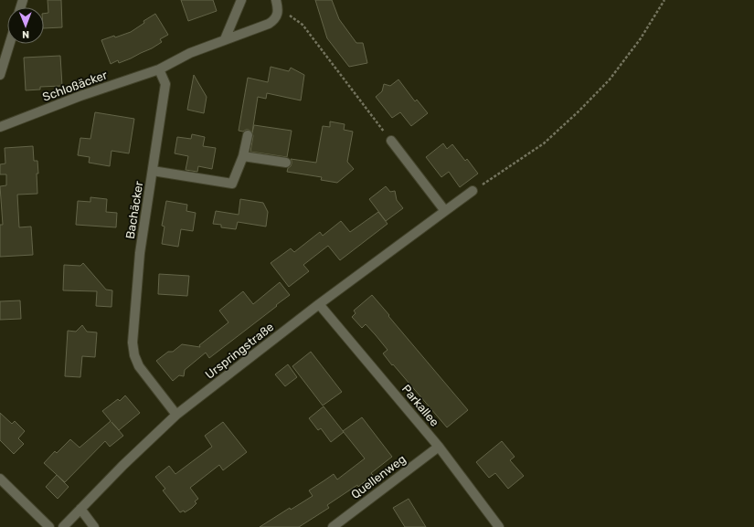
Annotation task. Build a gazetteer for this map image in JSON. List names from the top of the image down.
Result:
{
  "streets": {
    "street": [
      "Schloßäcker",
      "Bachäcker",
      "Urspringstraße",
      "Parkallee",
      "Quellenweg"
    ]
  },
  "crossings": [
    ["Schloßäcker", "Bachäcker"],
    ["Bachäcker", "Urspringstraße"],
    ["Urspringstraße", "Parkallee"],
    ["Parkallee", "Quellenweg"]
  ],
  "north": "bottom"
}
